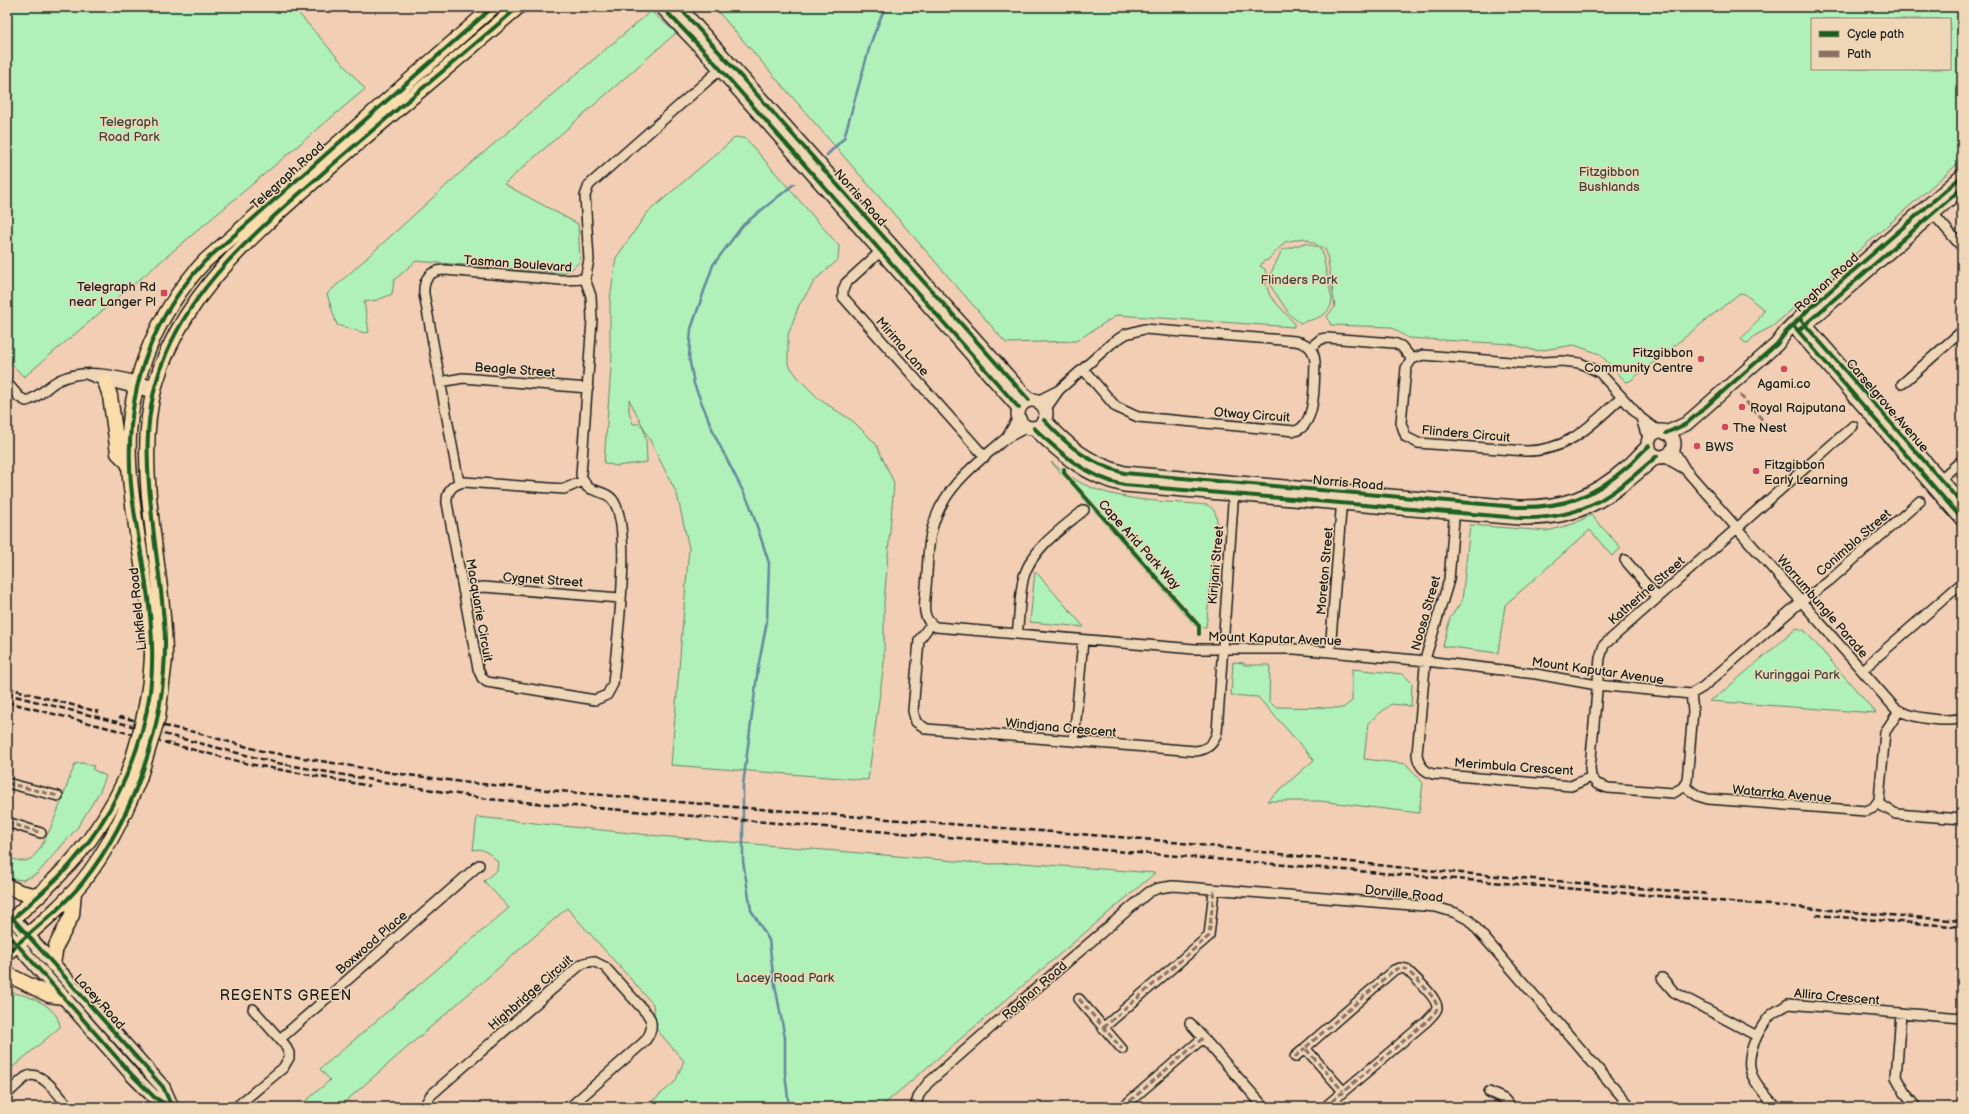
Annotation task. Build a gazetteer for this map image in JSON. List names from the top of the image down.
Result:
{
  "streets": {
    "main road": [
      "Telegraph Road",
      "Norris Road",
      "Roghan Road",
      "Carselgrove Avenue",
      "Linkfield Road",
      "Lacey Road"
    ],
    "street": [
      "Tasman Boulevard",
      "Mirima Lane",
      "Beagle Street",
      "Otway Circuit",
      "Flinders Circuit",
      "Conimbla Street",
      "Kirijani Street",
      "Moreton Street",
      "Cygnet Street",
      "Katherine Street",
      "Warrumbungle Parade",
      "Macquarie Circuit",
      "Noosa Street",
      "Mount Kaputar Avenue",
      "Windjana Crescent",
      "Merimbula Crescent",
      "Watarrka Avenue",
      "Dorville Road",
      "Boxwood Place",
      "Highbridge Circuit",
      "Allira Crescent"
    ],
    "cycle path": ["Cape Arid Park Way"]
  },
  "crossings": [
    ["Telegraph Road", "Linkfield Road"],
    ["Norris Road", "Tasman Boulevard"],
    ["Norris Road", "Roghan Road"],
    ["Norris Road", "Mirima Lane"],
    ["Norris Road", "Kirijani Street"],
    ["Norris Road", "Moreton Street"],
    ["Norris Road", "Warrumbungle Parade"],
    ["Norris Road", "Noosa Street"],
    ["Tasman Boulevard", "Beagle Street"],
    ["Tasman Boulevard", "Macquarie Circuit"],
    ["Roghan Road", "Carselgrove Avenue"],
    ["Roghan Road", "Warrumbungle Parade"],
    ["Roghan Road", "Dorville Road"],
    ["Conimbla Street", "Warrumbungle Parade"],
    ["Kirijani Street", "Mount Kaputar Avenue"],
    ["Kirijani Street", "Windjana Crescent"],
    ["Moreton Street", "Mount Kaputar Avenue"],
    ["Cygnet Street", "Macquarie Circuit"],
    ["Katherine Street", "Warrumbungle Parade"],
    ["Katherine Street", "Mount Kaputar Avenue"],
    ["Katherine Street", "Merimbula Crescent"],
    ["Linkfield Road", "Lacey Road"],
    ["Noosa Street", "Mount Kaputar Avenue"],
    ["Noosa Street", "Merimbula Crescent"],
    ["Mount Kaputar Avenue", "Windjana Crescent"],
    ["Mount Kaputar Avenue", "Merimbula Crescent"],
    ["Merimbula Crescent", "Watarrka Avenue"]
  ],
  "districts": ["REGENTS GREEN"],
  "parks": [
    "Telegraph Road Park",
    "Fitzgibbon Bushlands",
    "Flinders Park",
    "Kuringgai Park",
    "Lacey Road Park"
  ],
  "places": {
    "transit": ["Telegraph Rd near Langer Pl"],
    "other": [
      "Fitzgibbon Community Centre",
      "Agami.co",
      "Royal Rajputana",
      "The Nest",
      "BWS",
      "Fitzgibbon Early Learning"
    ]
  },
  "legend": ["Cycle path", "Path"]
}
